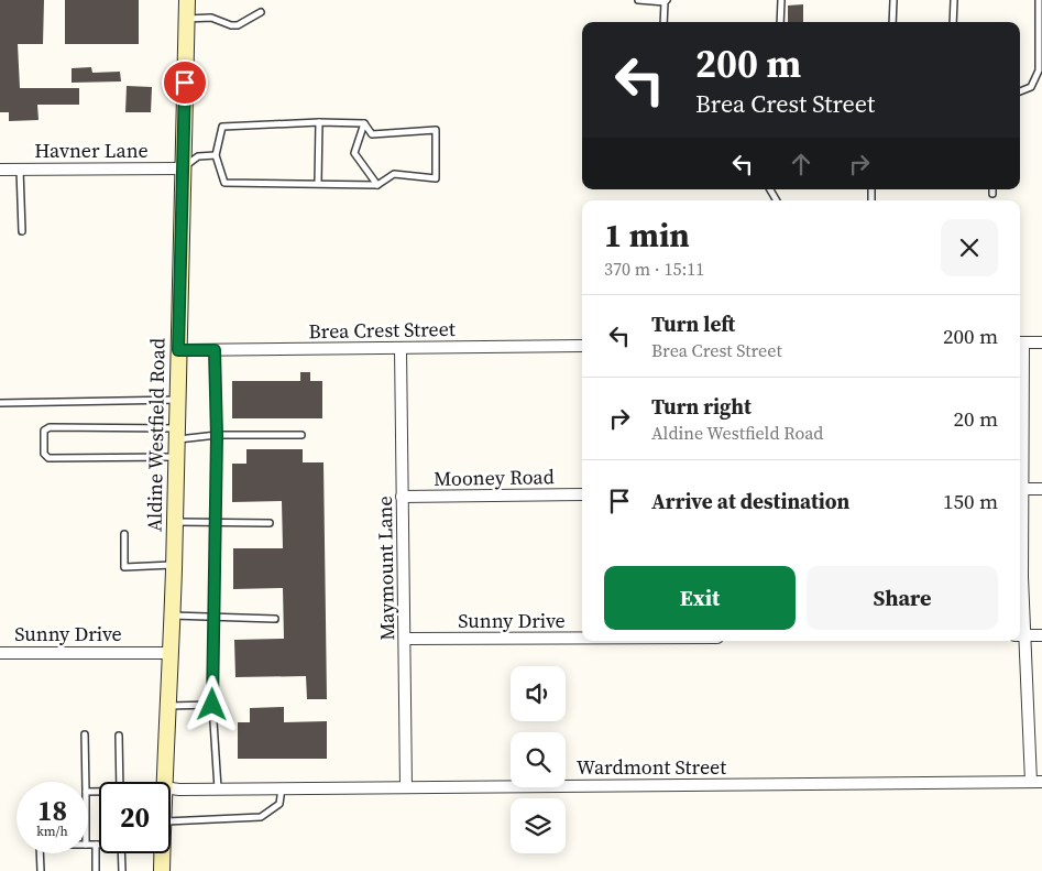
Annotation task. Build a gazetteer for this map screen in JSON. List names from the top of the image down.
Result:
{
  "streets": {
    "main road": ["Aldine Westfield Road"],
    "street": [
      "Havner Lane",
      "Brea Crest Street",
      "Mooney Road",
      "Maymount Lane",
      "Sunny Drive",
      "Wardmont Street"
    ]
  },
  "crossings": [
    ["Havner Lane", "Aldine Westfield Road"],
    ["Brea Crest Street", "Aldine Westfield Road"],
    ["Brea Crest Street", "Maymount Lane"],
    ["Aldine Westfield Road", "Sunny Drive"],
    ["Mooney Road", "Maymount Lane"],
    ["Maymount Lane", "Sunny Drive"],
    ["Maymount Lane", "Wardmont Street"]
  ],
  "page": {
    "turn": ["200 m", "Brea Crest Street"],
    "heading": ["1 min", "370 m · 15:11"],
    "list": [
      {
        "name": "Turn left",
        "note": "Brea Crest Street",
        "value": "200 m"
      },
      {
        "name": "Turn right",
        "note": "Aldine Westfield Road",
        "value": "20 m"
      },
      {
        "name": "Arrive at destination",
        "value": "150 m"
      }
    ],
    "buttons": ["Exit", "Share"],
    "speed": "18 km/h",
    "limit": "20"
  }
}
